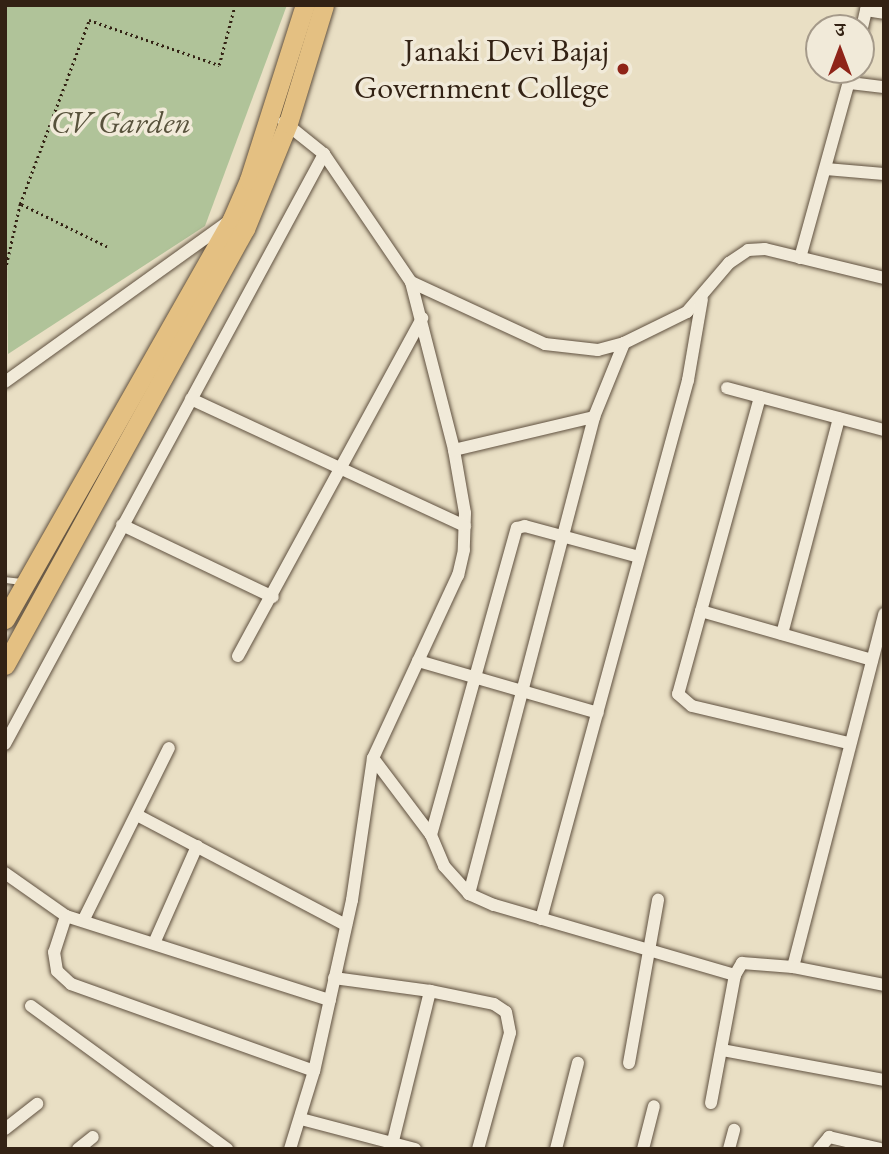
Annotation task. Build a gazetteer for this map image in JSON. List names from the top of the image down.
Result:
{
  "parks": ["CV Garden"],
  "places": ["Janaki Devi Bajaj Government College"],
  "north": "top"
}
